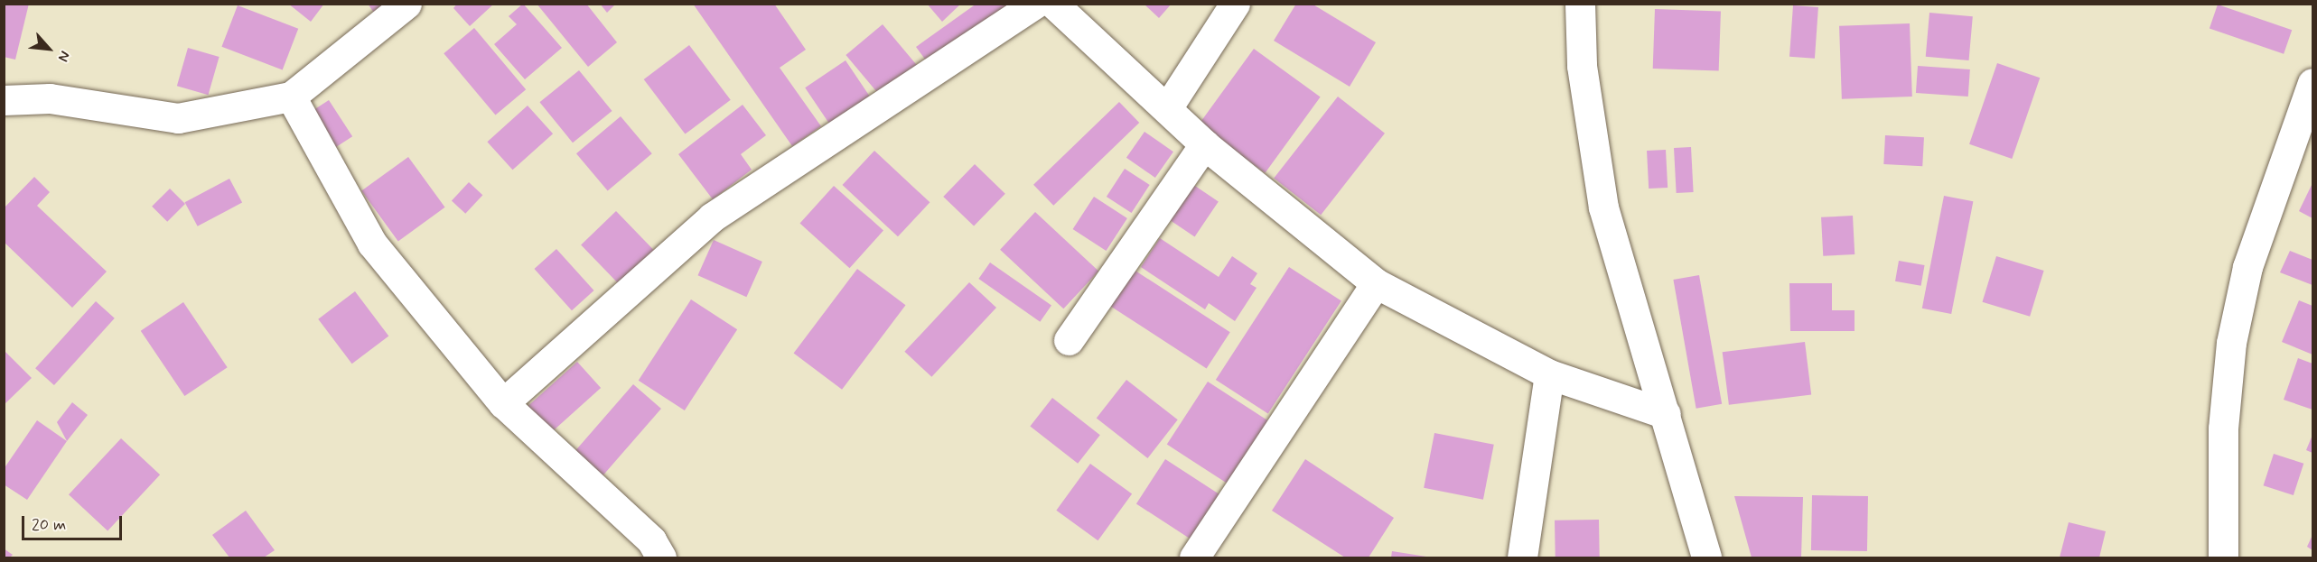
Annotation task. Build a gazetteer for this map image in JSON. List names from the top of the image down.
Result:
{
  "scale_bar": "20 m",
  "north": "bottom right"
}
